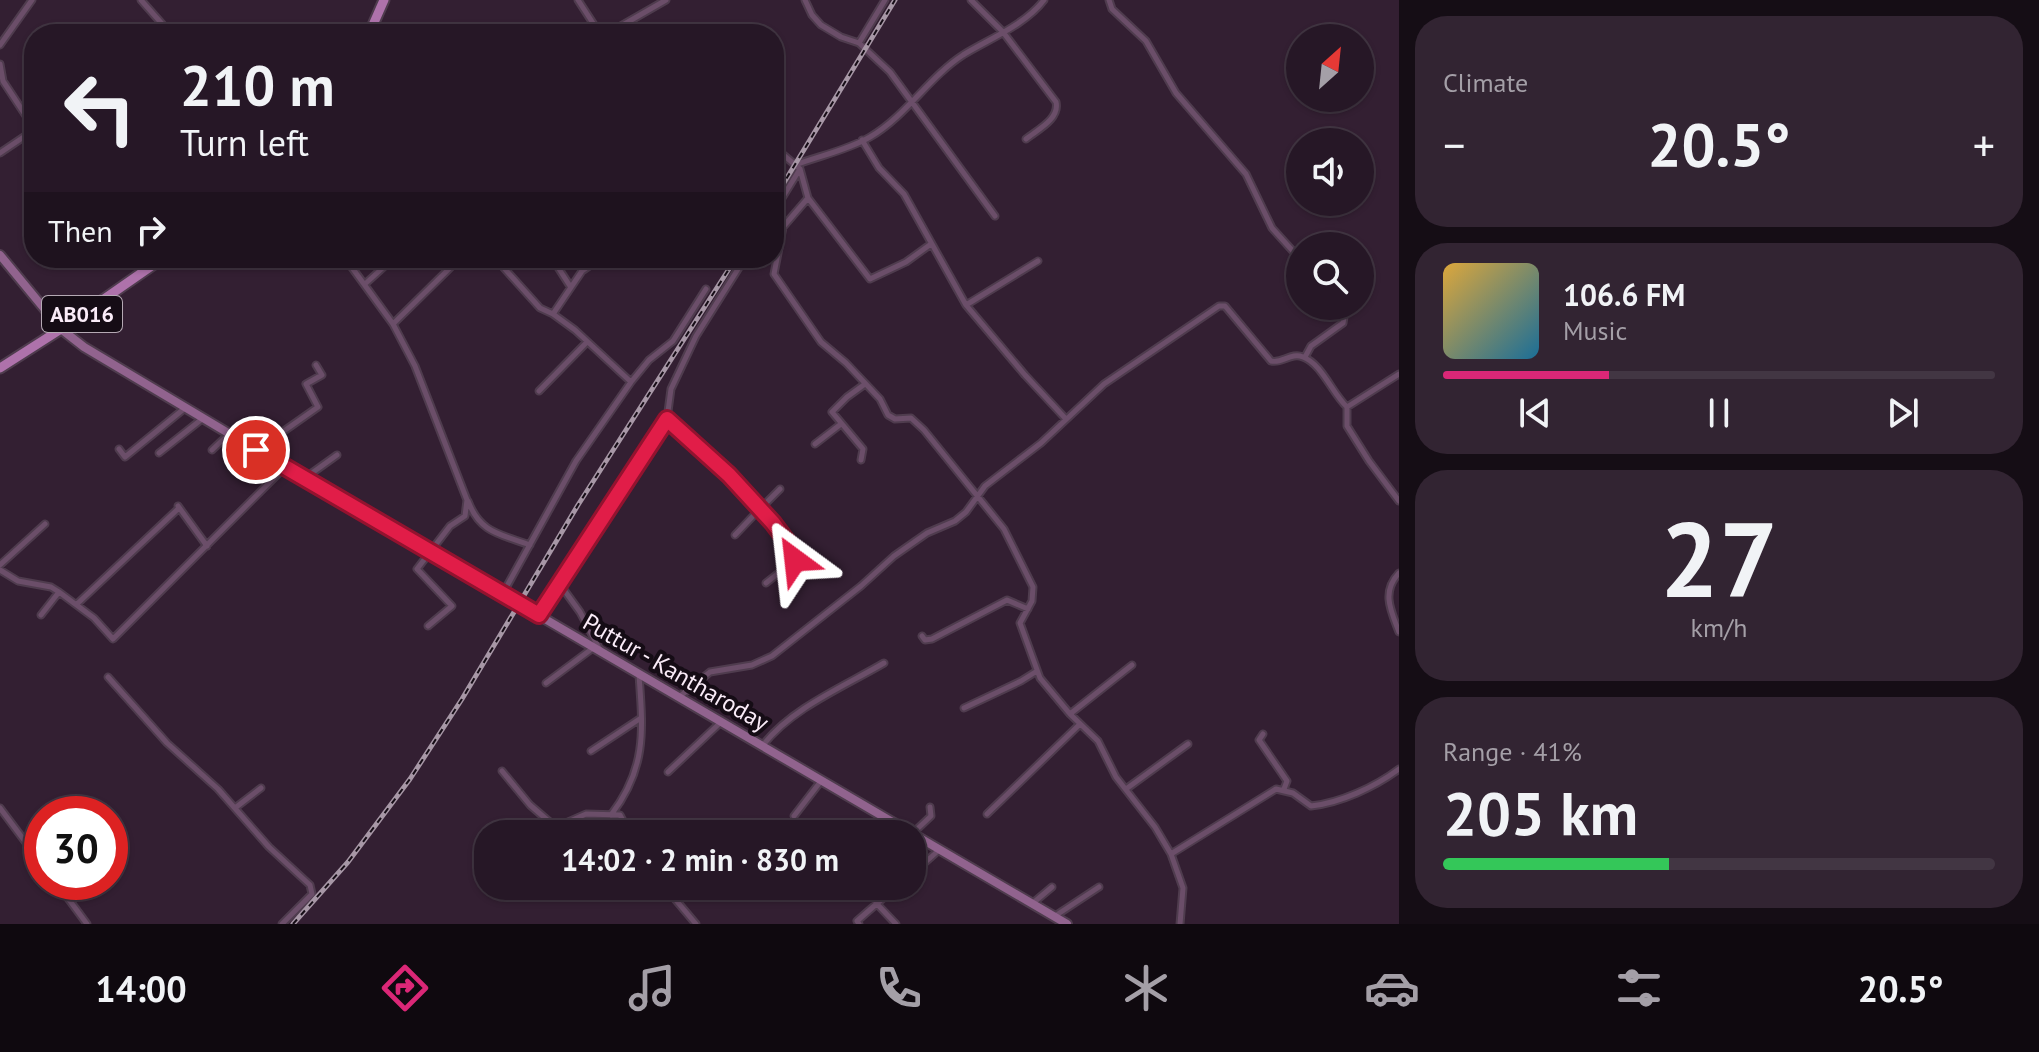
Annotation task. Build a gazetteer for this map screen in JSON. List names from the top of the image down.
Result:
{
  "streets": {
    "main road": ["AB016", "Puttur - Kantharoday"]
  },
  "crossings": [
    ["AB016", "Puttur - Kantharoday"]
  ],
  "north": "top right",
  "page": {
    "tile": [
      "Climate",
      ["27", "km/h"],
      ["Range · 41%", "205 km"]
    ],
    "turn": ["210 m", "Turn left"],
    "heat": ["−", "20.5°", "+"],
    "then": "Then",
    "song": ["106.6 FM", "Music"],
    "limit": "30",
    "trip": "14:02 · 2 min · 830 m",
    "tabs": ["14:00", "20.5°"]
  }
}
